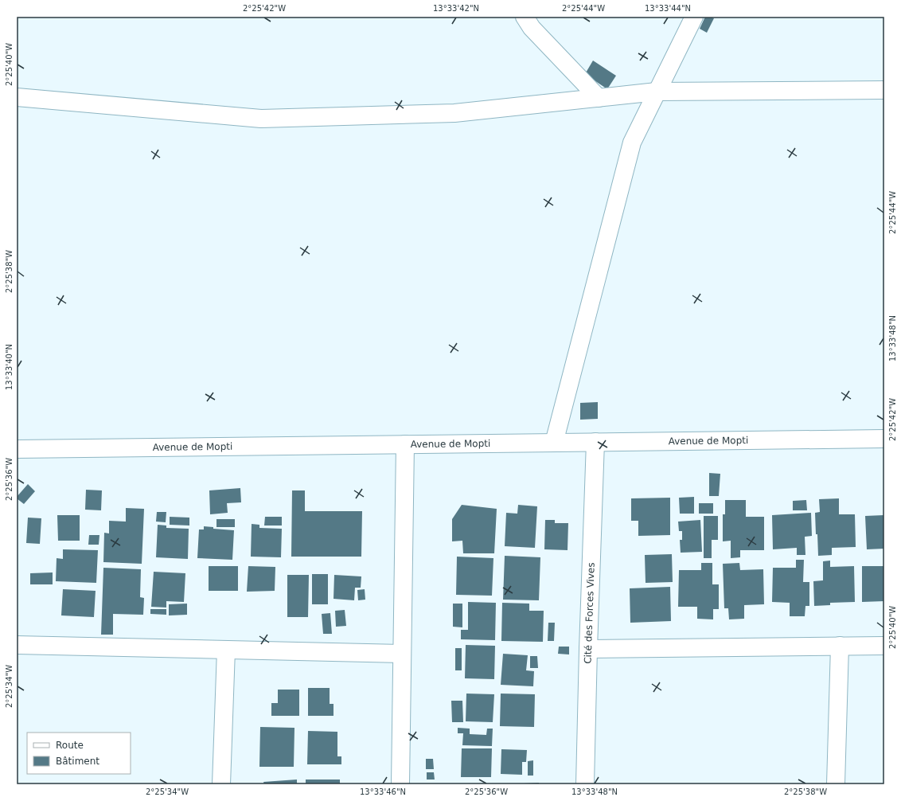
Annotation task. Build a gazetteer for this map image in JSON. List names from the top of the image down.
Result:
{
  "streets": {
    "street": ["Avenue de Mopti", "Cité des Forces Vives"]
  },
  "crossings": [
    ["Avenue de Mopti", "Cité des Forces Vives"]
  ],
  "legend": ["Route", "Bâtiment"],
  "coordinates": [
    "2°25'42\"W",
    "13°33'42\"N",
    "2°25'44\"W",
    "13°33'44\"N",
    "2°25'40\"W",
    "2°25'38\"W",
    "13°33'48\"N",
    "13°33'40\"N",
    "2°25'36\"W",
    "2°25'34\"W",
    "13°33'46\"N"
  ]
}
